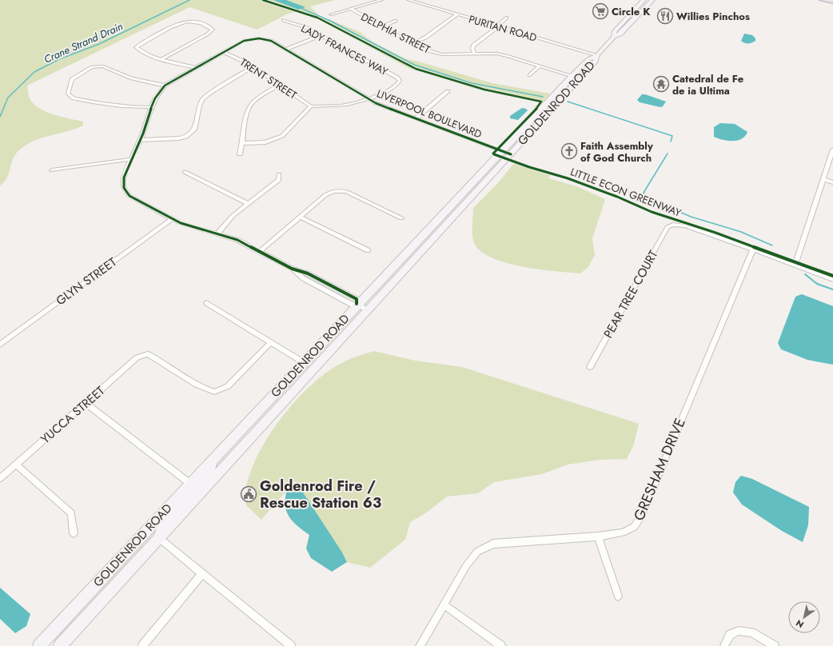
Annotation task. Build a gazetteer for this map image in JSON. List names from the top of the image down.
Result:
{
  "streets": {
    "main road": ["GOLDENROD ROAD"],
    "street": [
      "PURITAN ROAD",
      "DELPHIA STREET",
      "LADY FRANCES WAY",
      "TRENT STREET",
      "LIVERPOOL BOULEVARD",
      "GLYN STREET",
      "PEAR TREE COURT",
      "YUCCA STREET",
      "GRESHAM DRIVE"
    ],
    "cycle path": ["LITTLE ECON GREENWAY"]
  },
  "crossings": [
    ["PURITAN ROAD", "GOLDENROD ROAD"],
    ["DELPHIA STREET", "GOLDENROD ROAD"],
    ["LADY FRANCES WAY", "LIVERPOOL BOULEVARD"],
    ["TRENT STREET", "LIVERPOOL BOULEVARD"],
    ["GOLDENROD ROAD", "LIVERPOOL BOULEVARD"],
    ["PEAR TREE COURT", "GRESHAM DRIVE"]
  ],
  "water": ["Crane Strand Drain"],
  "places": {
    "supermarket": ["Circle K"],
    "restaurant": ["Willies Pinchos"],
    "temple": ["Catedral de Fe de ia Ultima"],
    "church": ["Faith Assembly of God Church"],
    "public building": ["Goldenrod Fire / Rescue Station 63"]
  },
  "north": "bottom left"
}
